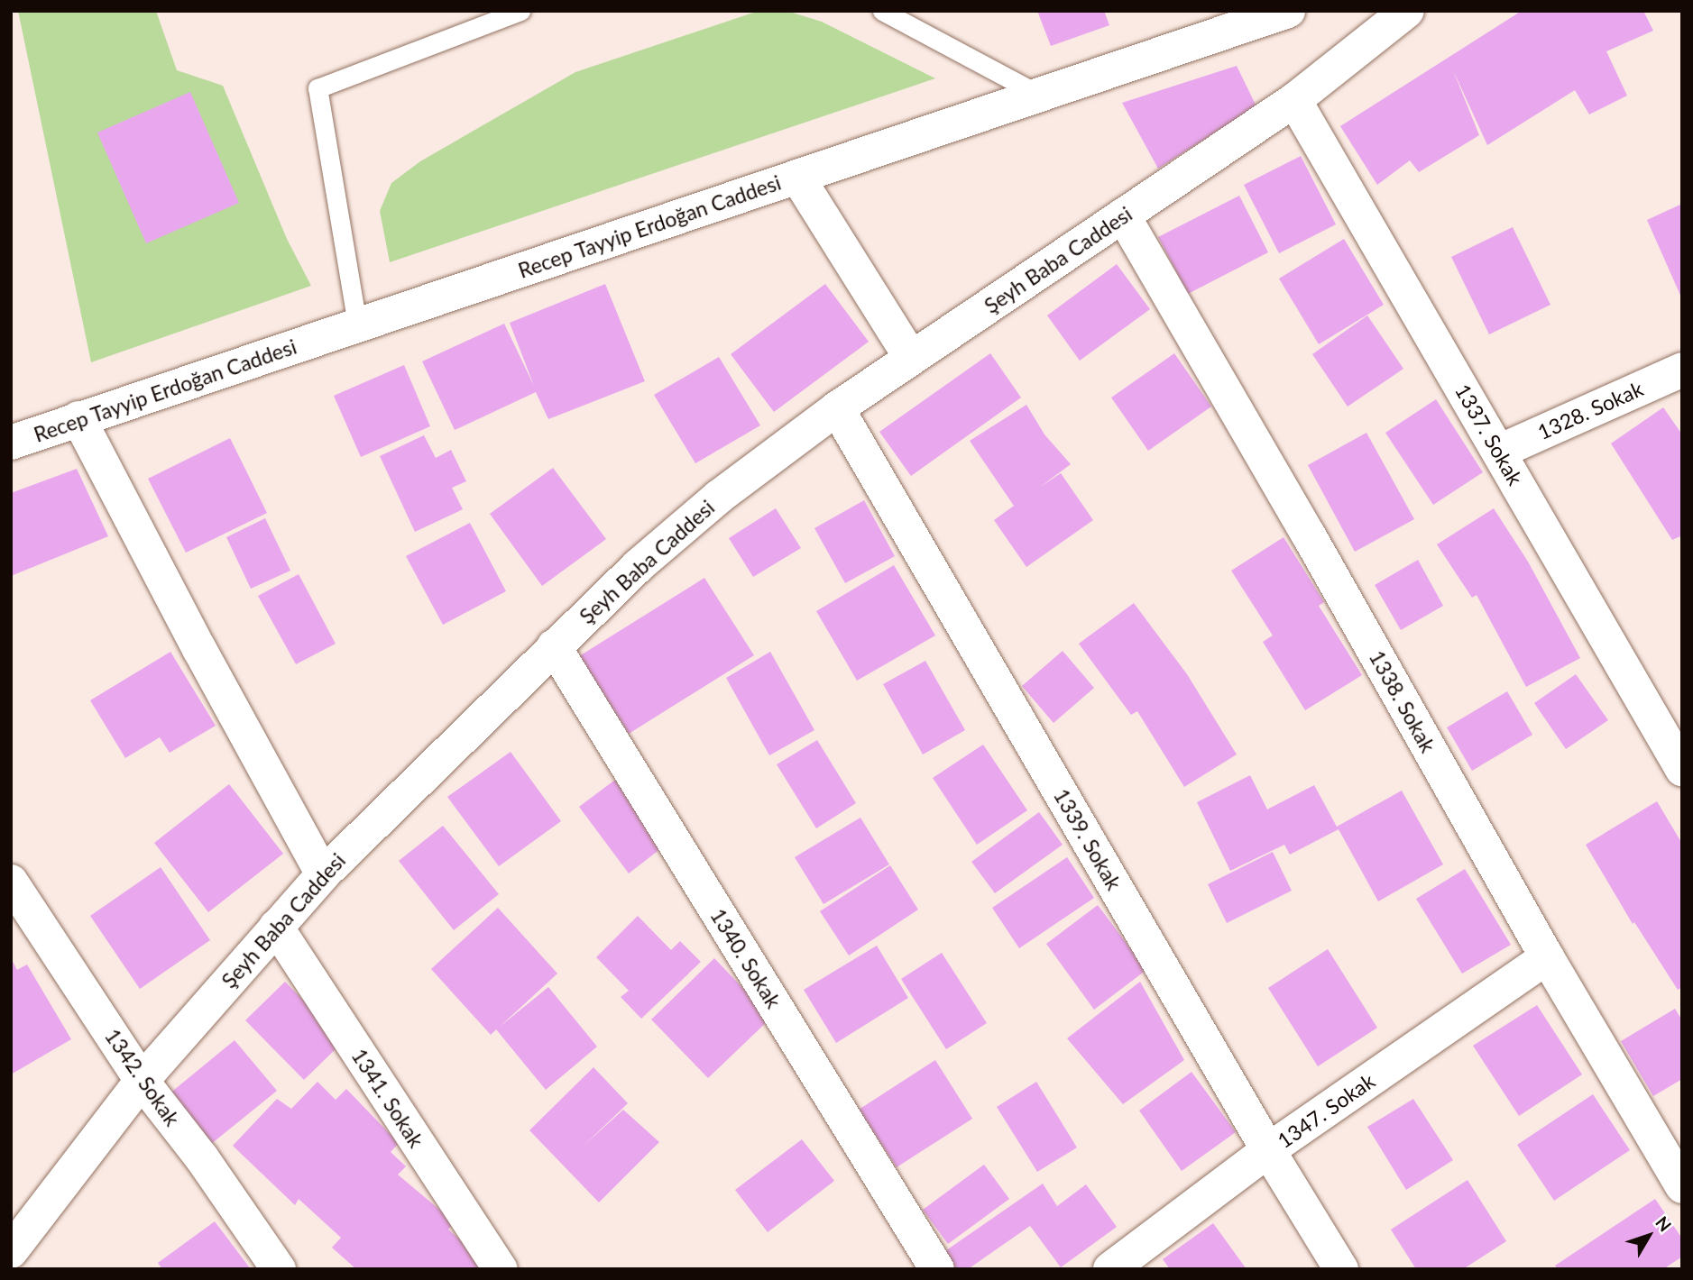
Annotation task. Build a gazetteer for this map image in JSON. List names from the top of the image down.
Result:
{
  "streets": {
    "street": [
      "Recep Tayyip Erdoğan Caddesi",
      "Şeyh Baba Caddesi",
      "1328. Sokak",
      "1337. Sokak",
      "1338. Sokak",
      "1339. Sokak",
      "1340. Sokak",
      "1342. Sokak",
      "1341. Sokak",
      "1347. Sokak"
    ]
  },
  "crossings": [
    ["Şeyh Baba Caddesi", "1337. Sokak"],
    ["Şeyh Baba Caddesi", "1338. Sokak"],
    ["Şeyh Baba Caddesi", "1339. Sokak"],
    ["Şeyh Baba Caddesi", "1340. Sokak"],
    ["Şeyh Baba Caddesi", "1342. Sokak"],
    ["Şeyh Baba Caddesi", "1341. Sokak"],
    ["1328. Sokak", "1337. Sokak"],
    ["1338. Sokak", "1347. Sokak"],
    ["1339. Sokak", "1347. Sokak"]
  ],
  "north": "top right"
}
